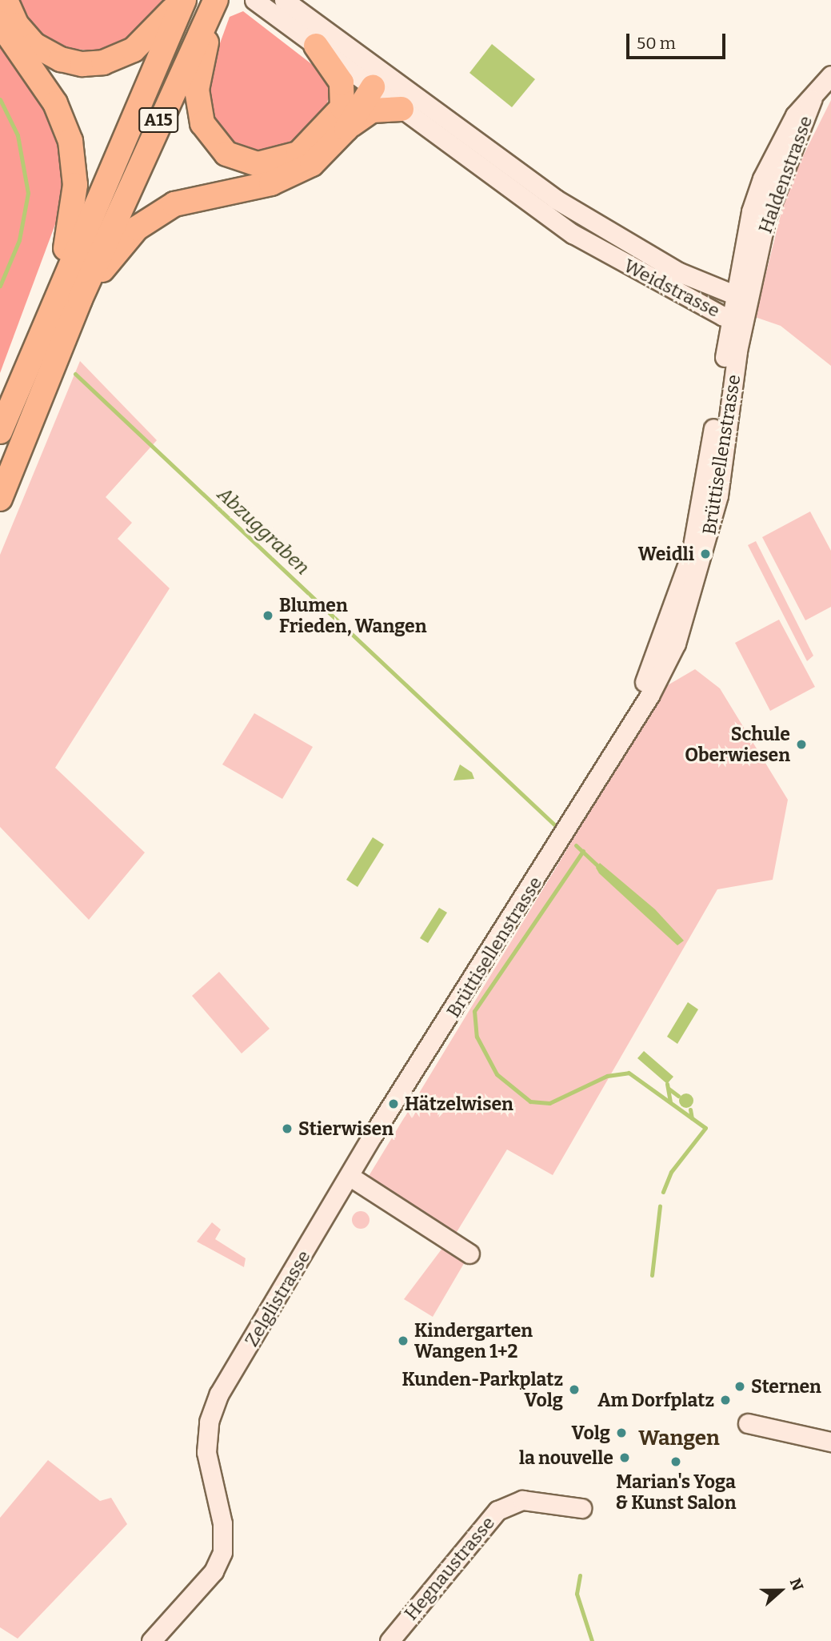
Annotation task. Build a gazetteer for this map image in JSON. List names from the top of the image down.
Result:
{
  "streets": {
    "highway": ["A15"],
    "street": [
      "Haldenstrasse",
      "Weidstrasse",
      "Brüttisellenstrasse",
      "Zelglistrasse",
      "Hegnaustrasse"
    ]
  },
  "crossings": [
    ["Haldenstrasse", "Weidstrasse"],
    ["Haldenstrasse", "Brüttisellenstrasse"],
    ["Weidstrasse", "Brüttisellenstrasse"],
    ["Brüttisellenstrasse", "Zelglistrasse"]
  ],
  "districts": ["Wangen"],
  "water": ["Abzuggraben"],
  "places": [
    "Weidli",
    "Blumen Frieden, Wangen",
    "Schule Oberwiesen",
    "Hätzelwisen",
    "Stierwisen",
    "Kindergarten Wangen 1+2",
    "Sternen",
    "Kunden-Parkplatz Volg",
    "Am Dorfplatz",
    "Volg",
    "la nouvelle",
    "Marian's Yoga & Kunst Salon"
  ],
  "scale_bar": "50 m",
  "north": "right"
}
